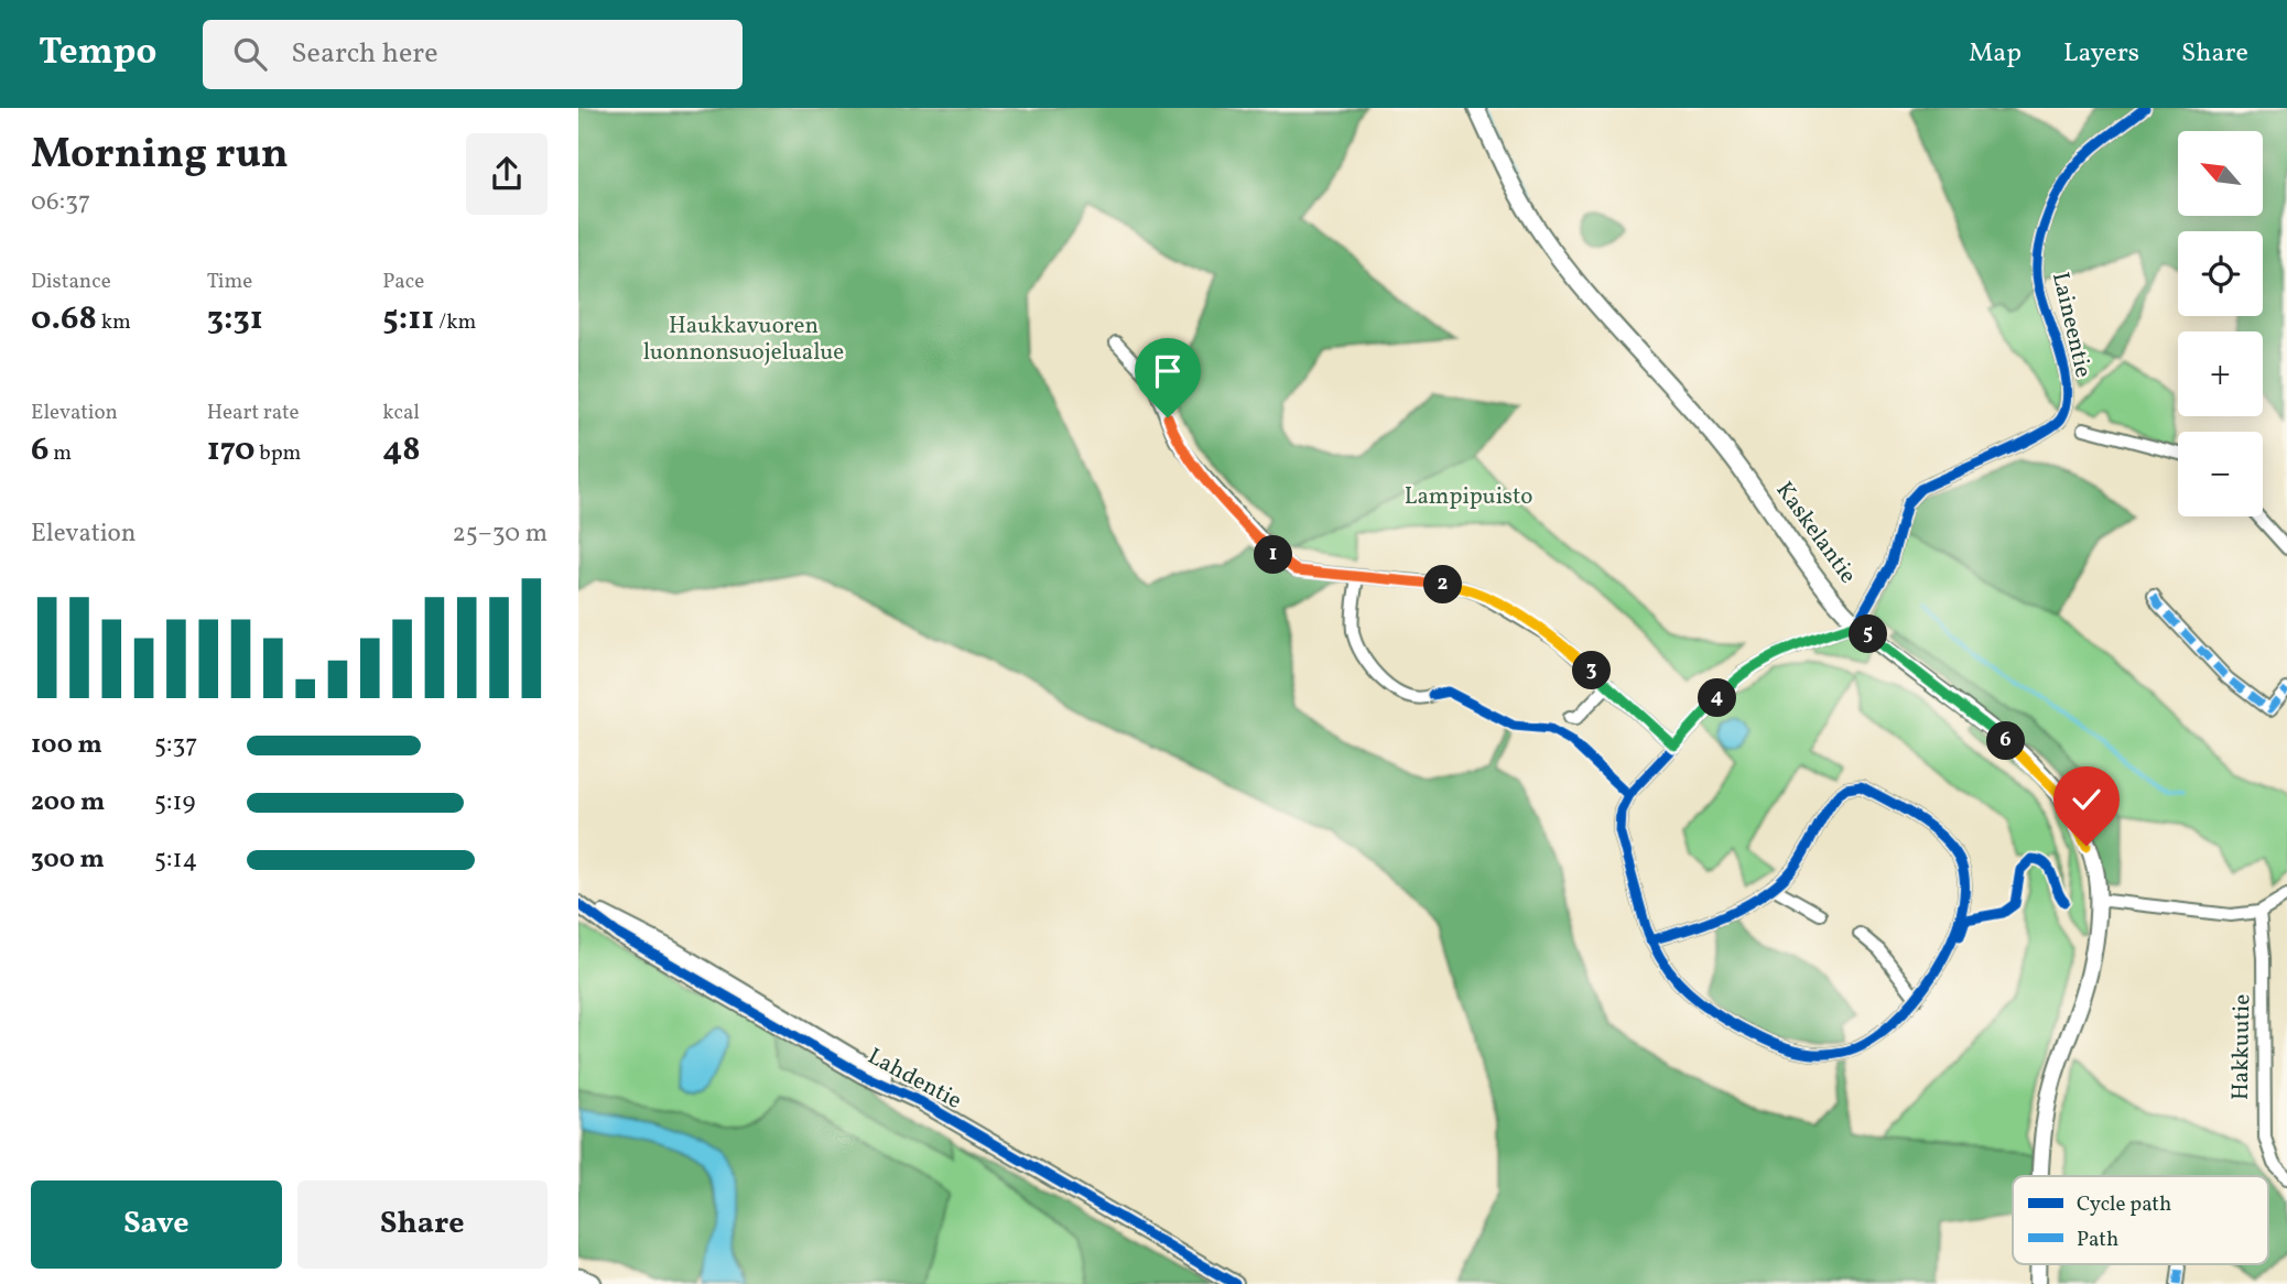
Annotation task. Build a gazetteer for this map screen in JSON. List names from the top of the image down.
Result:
{
  "streets": {
    "street": [
      "Laineentie",
      "Kaskelantie",
      "Hakkuutie",
      "Lahdentie"
    ]
  },
  "crossings": [
    ["Laineentie", "Kaskelantie"]
  ],
  "parks": ["Haukkavuoren luonnonsuojelualue", "Lampipuisto"],
  "legend": ["Cycle path", "Path"],
  "north": "top left",
  "page": {
    "header": "Tempo",
    "search": "Search here",
    "nav": ["Map", "Layers", "Share"],
    "heading": ["Morning run", "06:37"],
    "map_buttons": ["+", "−"],
    "stats": [
      ["Distance", "0.68 km"],
      ["Time", "3:31"],
      ["Pace", "5:11 /km"],
      ["Elevation", "6 m"],
      ["Heart rate", "170 bpm"],
      ["kcal", "48"]
    ],
    "chart": ["Elevation", "25–30 m"],
    "pins": [
      "1",
      "2",
      "5",
      "3",
      "4",
      "6"
    ],
    "list": [
      {
        "name": "100 m",
        "note": "5:37"
      },
      {
        "name": "200 m",
        "note": "5:19"
      },
      {
        "name": "300 m",
        "note": "5:14"
      }
    ],
    "buttons": ["Save", "Share"]
  }
}
